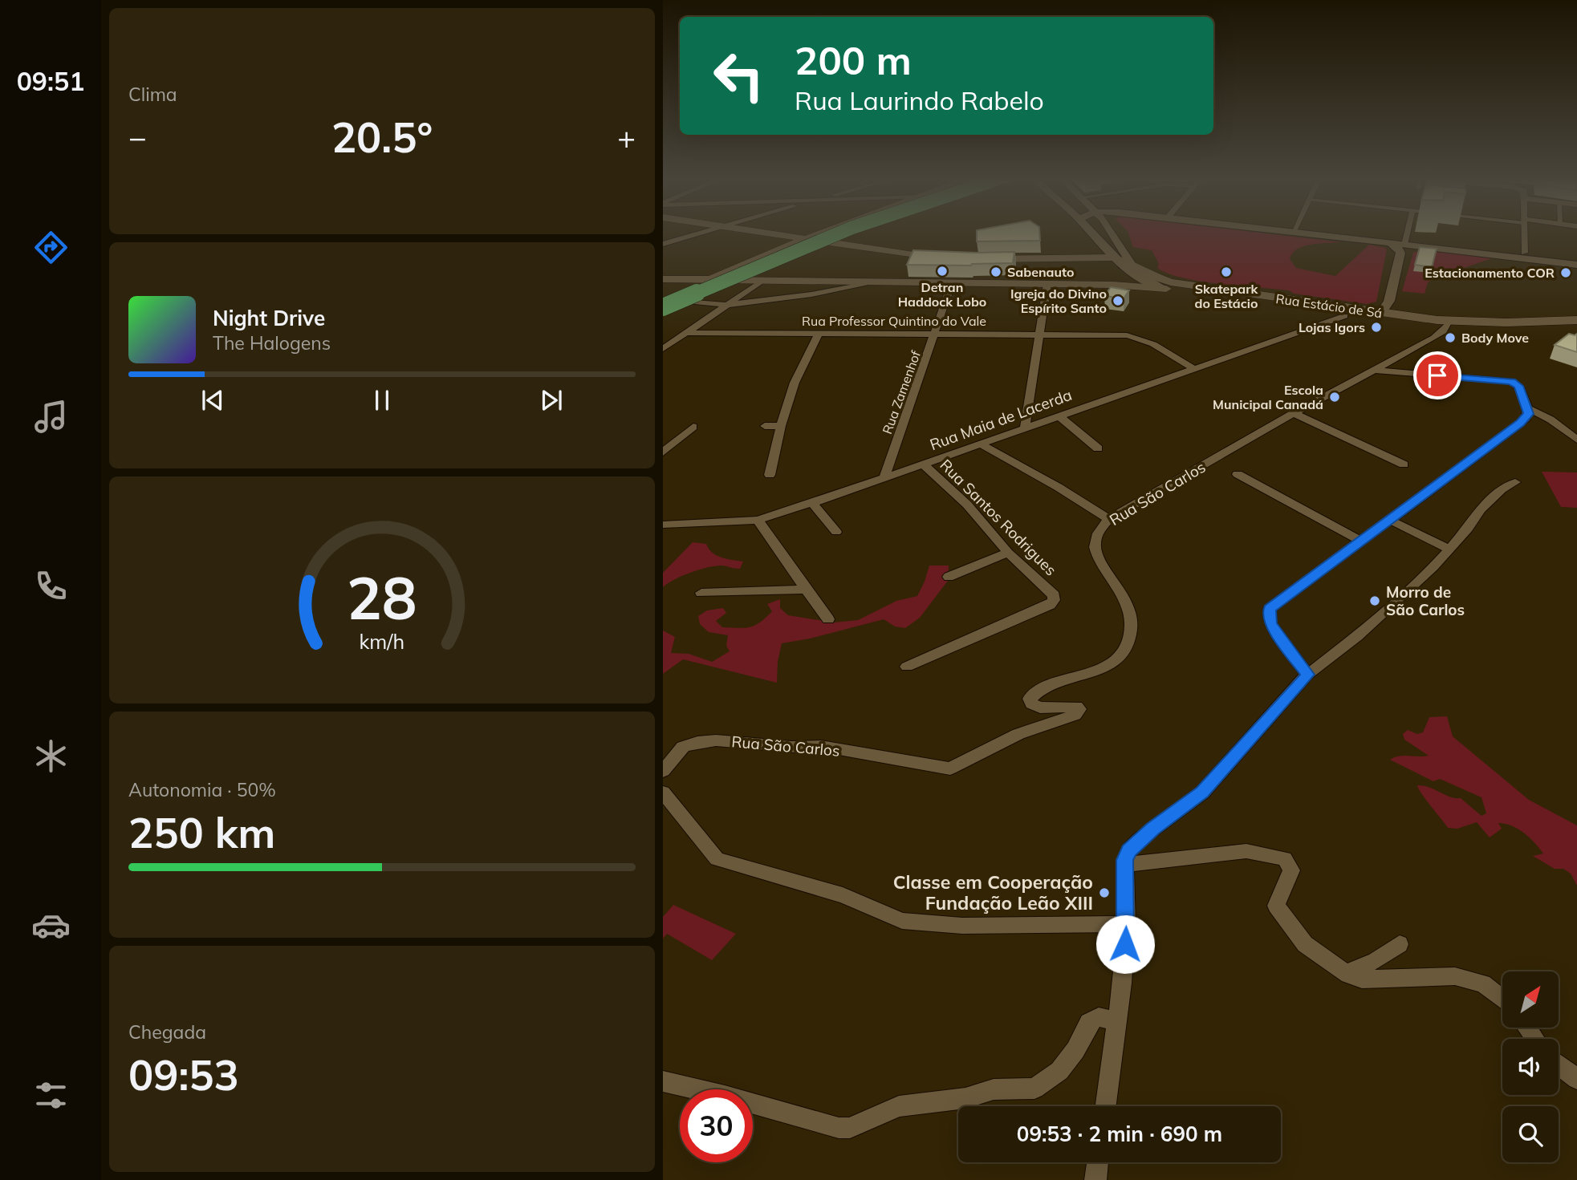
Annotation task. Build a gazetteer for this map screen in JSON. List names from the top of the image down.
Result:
{
  "streets": {
    "main road": ["Rua Estácio de Sá"],
    "street": [
      "Rua Professor Quintino do Vale",
      "Rua Zamenhof",
      "Rua Maia de Lacerda",
      "Rua São Carlos",
      "Rua Santos Rodrigues"
    ]
  },
  "crossings": [
    ["Rua Estácio de Sá", "Rua Zamenhof"],
    ["Rua Estácio de Sá", "Rua Maia de Lacerda"],
    ["Rua Estácio de Sá", "Rua São Carlos"],
    ["Rua Professor Quintino do Vale", "Rua Zamenhof"],
    ["Rua Professor Quintino do Vale", "Rua Maia de Lacerda"],
    ["Rua Zamenhof", "Rua Maia de Lacerda"],
    ["Rua Maia de Lacerda", "Rua Santos Rodrigues"]
  ],
  "places": [
    "Detran Haddock Lobo",
    "Sabenauto",
    "Skatepark do Estácio",
    "Estacionamento COR",
    "Igreja do Divino Espírito Santo",
    "Lojas Igors",
    "Body Move",
    "Escola Municipal Canadá",
    "Morro de São Carlos",
    "Classe em Cooperação Fundação Leão XIII"
  ],
  "north": "top right",
  "page": {
    "tabs": "09:51",
    "tile": [
      "Clima",
      ["Autonomia · 50%", "250 km"],
      ["Chegada", "09:53"]
    ],
    "turn": ["200 m", "Rua Laurindo Rabelo"],
    "heat": ["−", "20.5°", "+"],
    "song": ["Night Drive", "The Halogens"],
    "limit": "30",
    "trip": "09:53 · 2 min · 690 m",
    "gauge": ["28", "km/h"]
  }
}
